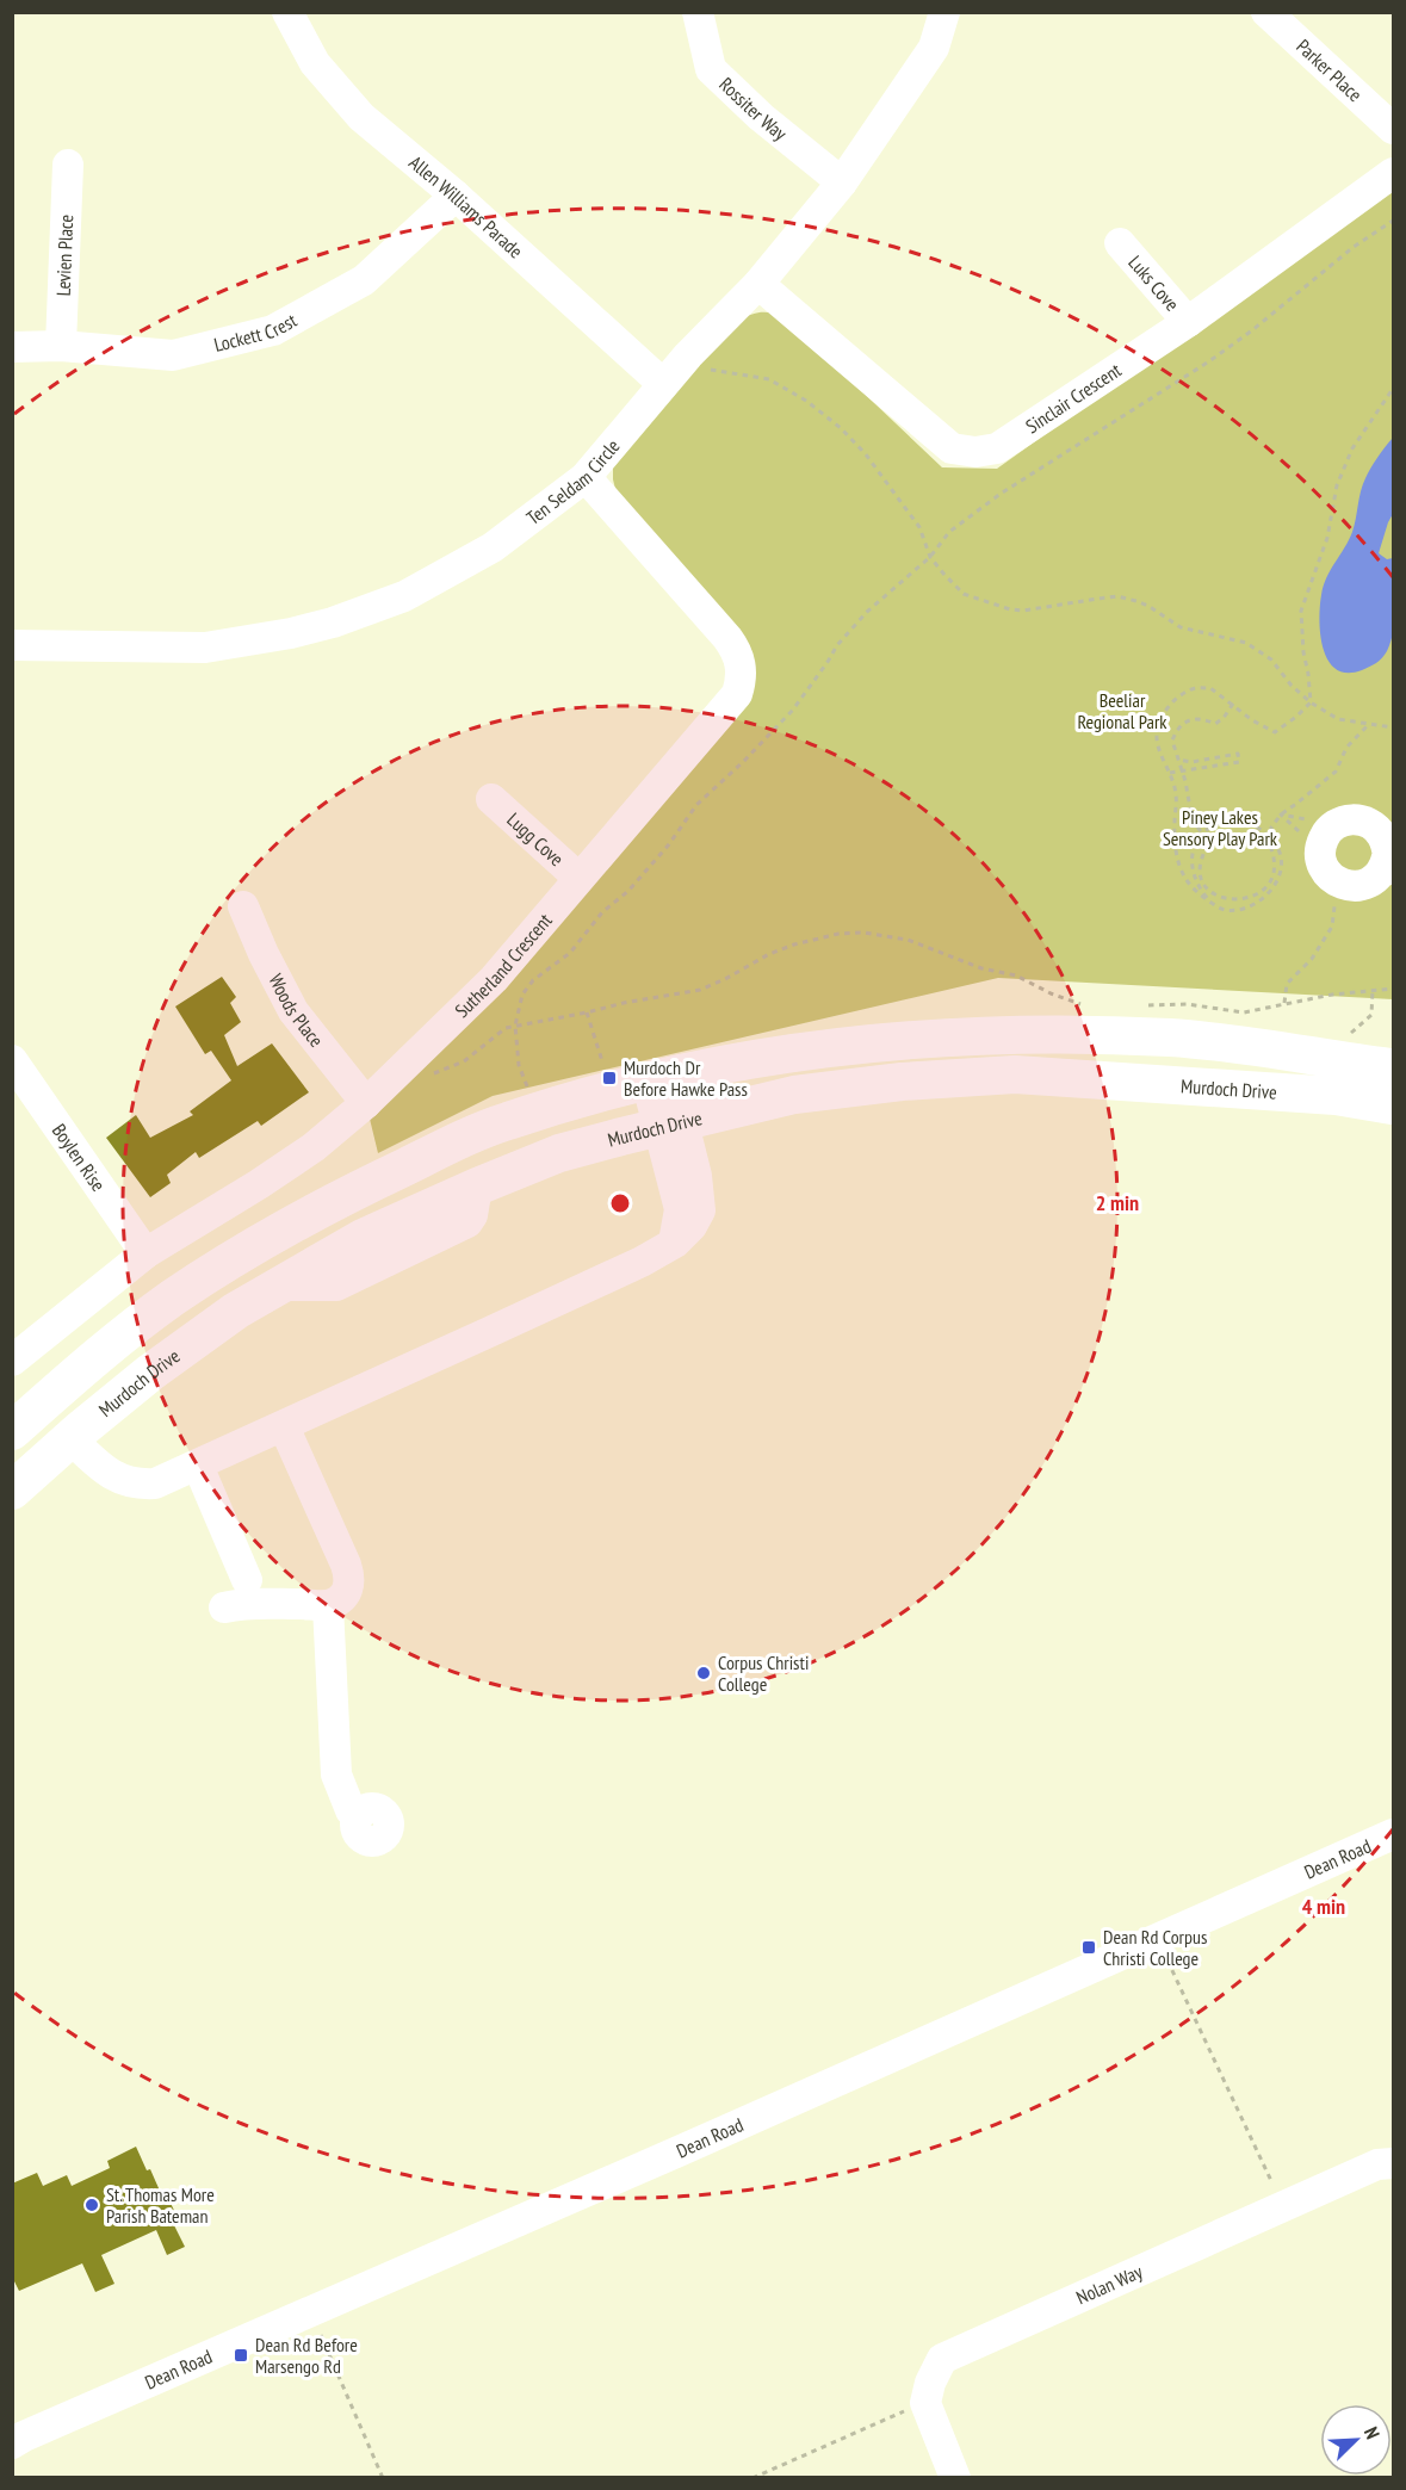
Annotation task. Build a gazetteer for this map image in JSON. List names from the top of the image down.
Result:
{
  "streets": {
    "main road": ["Murdoch Drive"],
    "street": [
      "Parker Place",
      "Rossiter Way",
      "Allen Williams Parade",
      "Levien Place",
      "Luks Cove",
      "Lockett Crest",
      "Sinclair Crescent",
      "Ten Seldam Circle",
      "Lugg Cove",
      "Sutherland Crescent",
      "Woods Place",
      "Boylen Rise",
      "Dean Road",
      "Nolan Way"
    ]
  },
  "crossings": [
    ["Rossiter Way", "Ten Seldam Circle"],
    ["Allen Williams Parade", "Lockett Crest"],
    ["Allen Williams Parade", "Ten Seldam Circle"],
    ["Levien Place", "Lockett Crest"],
    ["Luks Cove", "Sinclair Crescent"],
    ["Sinclair Crescent", "Ten Seldam Circle"],
    ["Ten Seldam Circle", "Sutherland Crescent"],
    ["Lugg Cove", "Sutherland Crescent"],
    ["Sutherland Crescent", "Woods Place"],
    ["Sutherland Crescent", "Boylen Rise"]
  ],
  "parks": ["Beeliar Regional Park", "Piney Lakes Sensory Play Park"],
  "places": {
    "transit": ["Murdoch Dr Before Hawke Pass", "Dean Rd Corpus Christi College", "Dean Rd Before Marsengo Rd"],
    "other": ["Corpus Christi College", "St. Thomas More Parish Bateman"]
  },
  "north": "top right",
  "rings": ["2 min", "4 min"]
}
